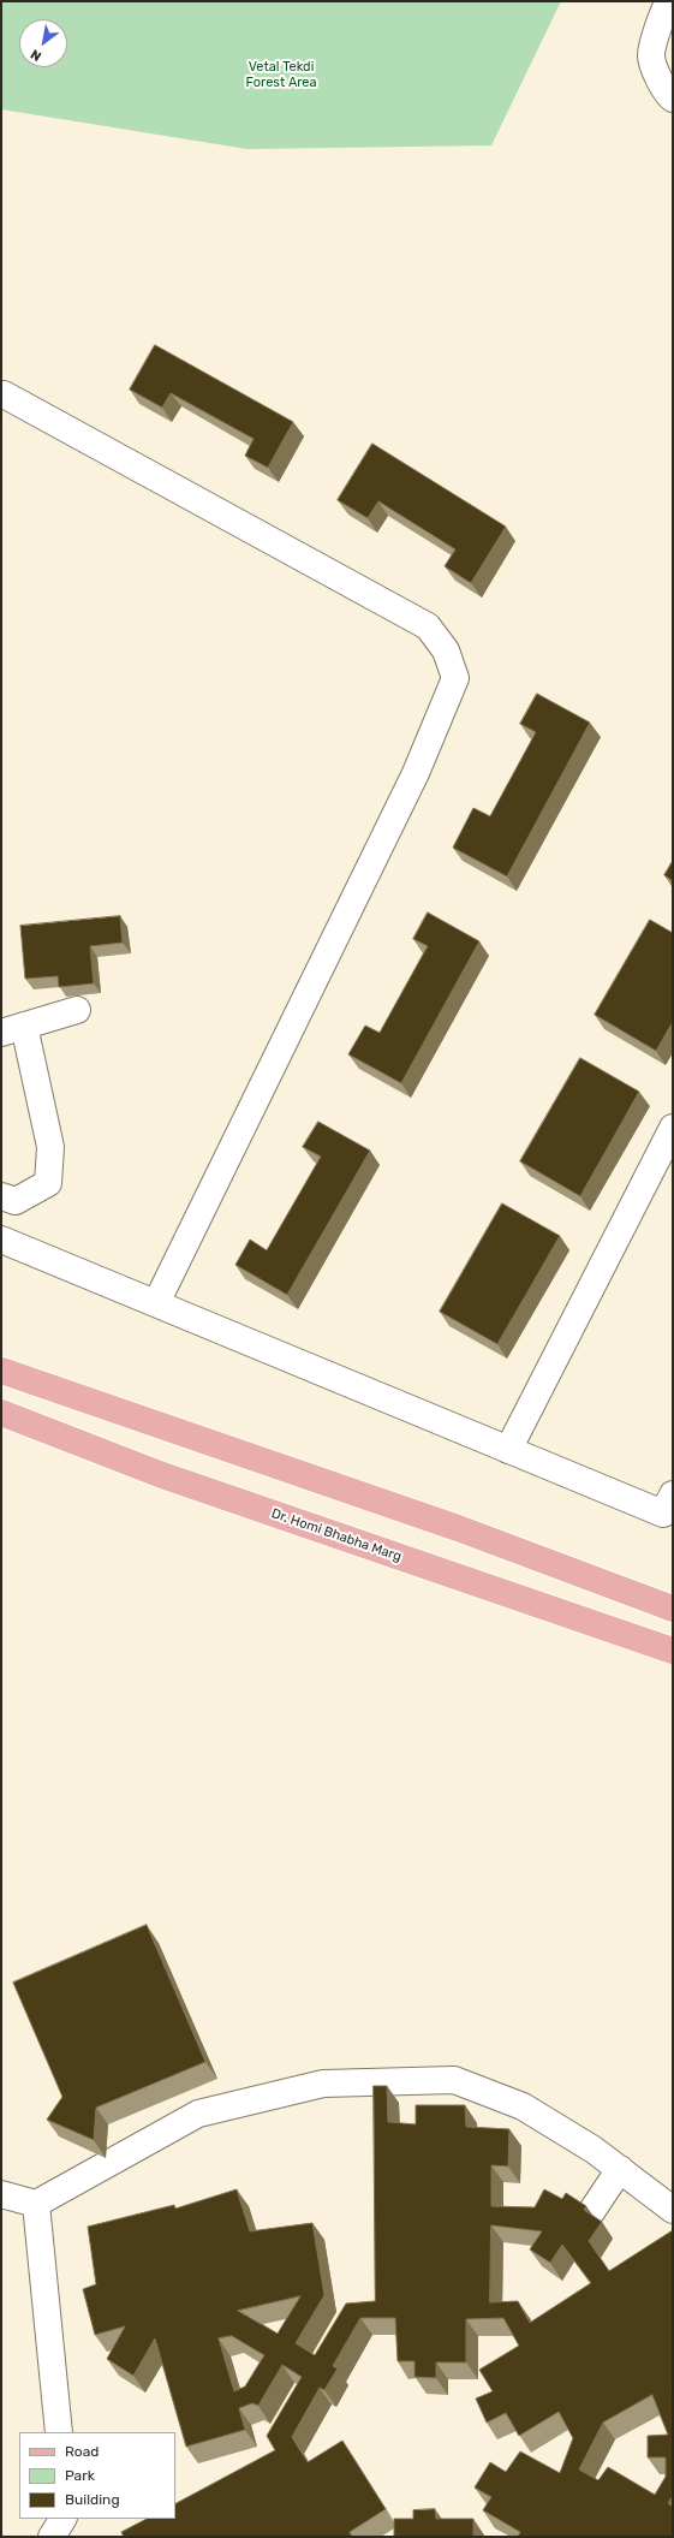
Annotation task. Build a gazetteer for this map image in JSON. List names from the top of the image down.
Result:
{
  "streets": {
    "main road": ["Dr. Homi Bhabha Marg"]
  },
  "parks": ["Vetal Tekdi Forest Area"],
  "legend": ["Road", "Park", "Building"],
  "north": "bottom left"
}
